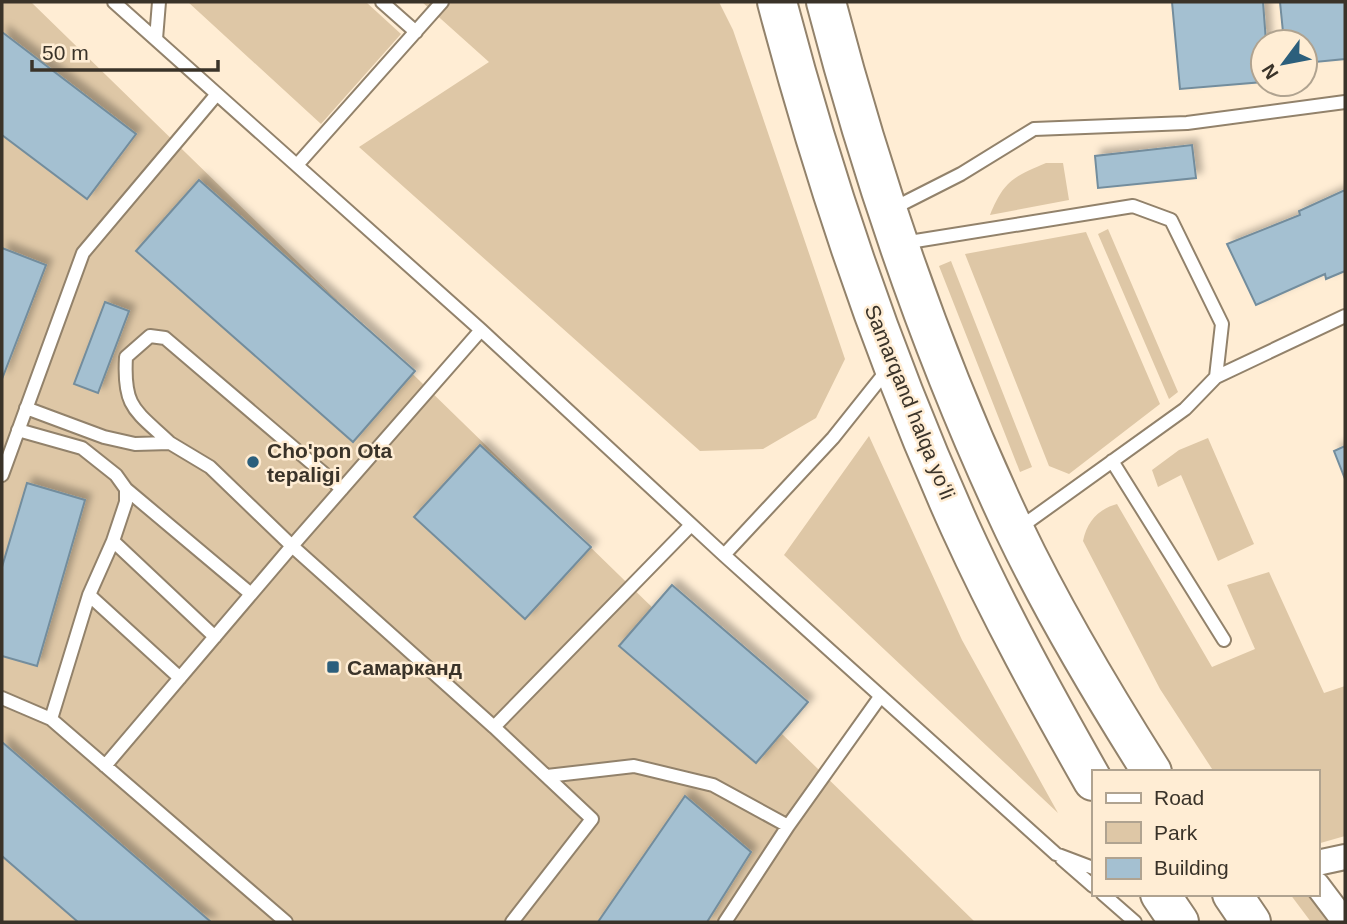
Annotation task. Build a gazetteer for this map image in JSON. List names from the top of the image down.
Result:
{
  "streets": {
    "highway": ["Samarqand halqa yoʻli"]
  },
  "places": {
    "other": ["Cho'pon Ota tepaligi"],
    "transit": ["Самарканд"]
  },
  "legend": ["Road", "Park", "Building"],
  "scale_bar": "50 m",
  "north": "bottom left"
}
